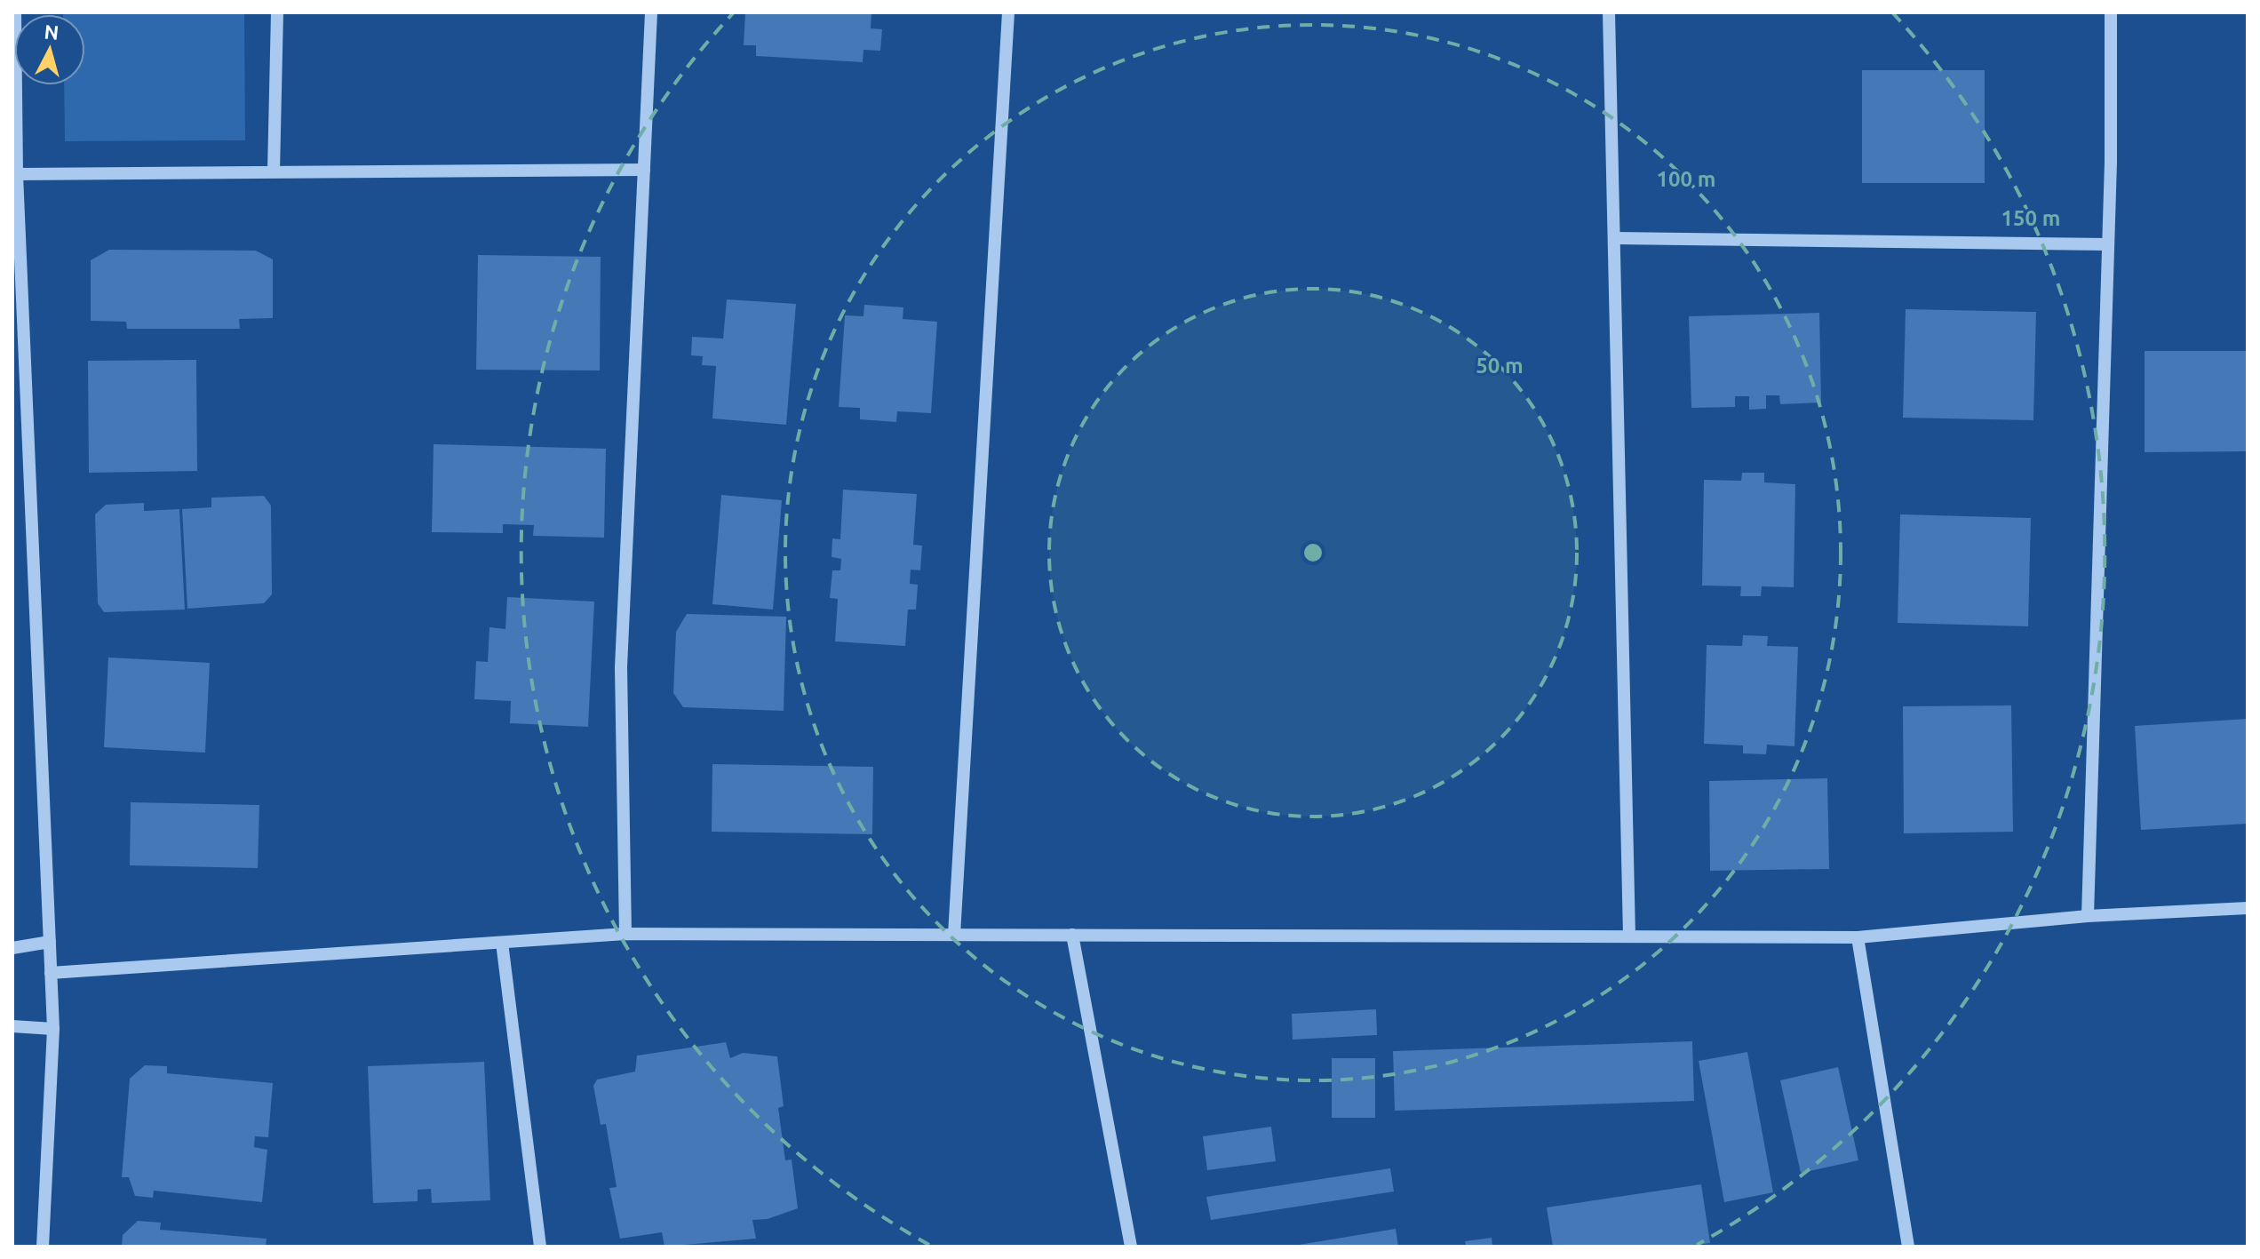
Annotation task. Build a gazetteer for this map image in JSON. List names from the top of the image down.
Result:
{
  "north": "top",
  "rings": ["100 m", "150 m", "50 m"]
}
